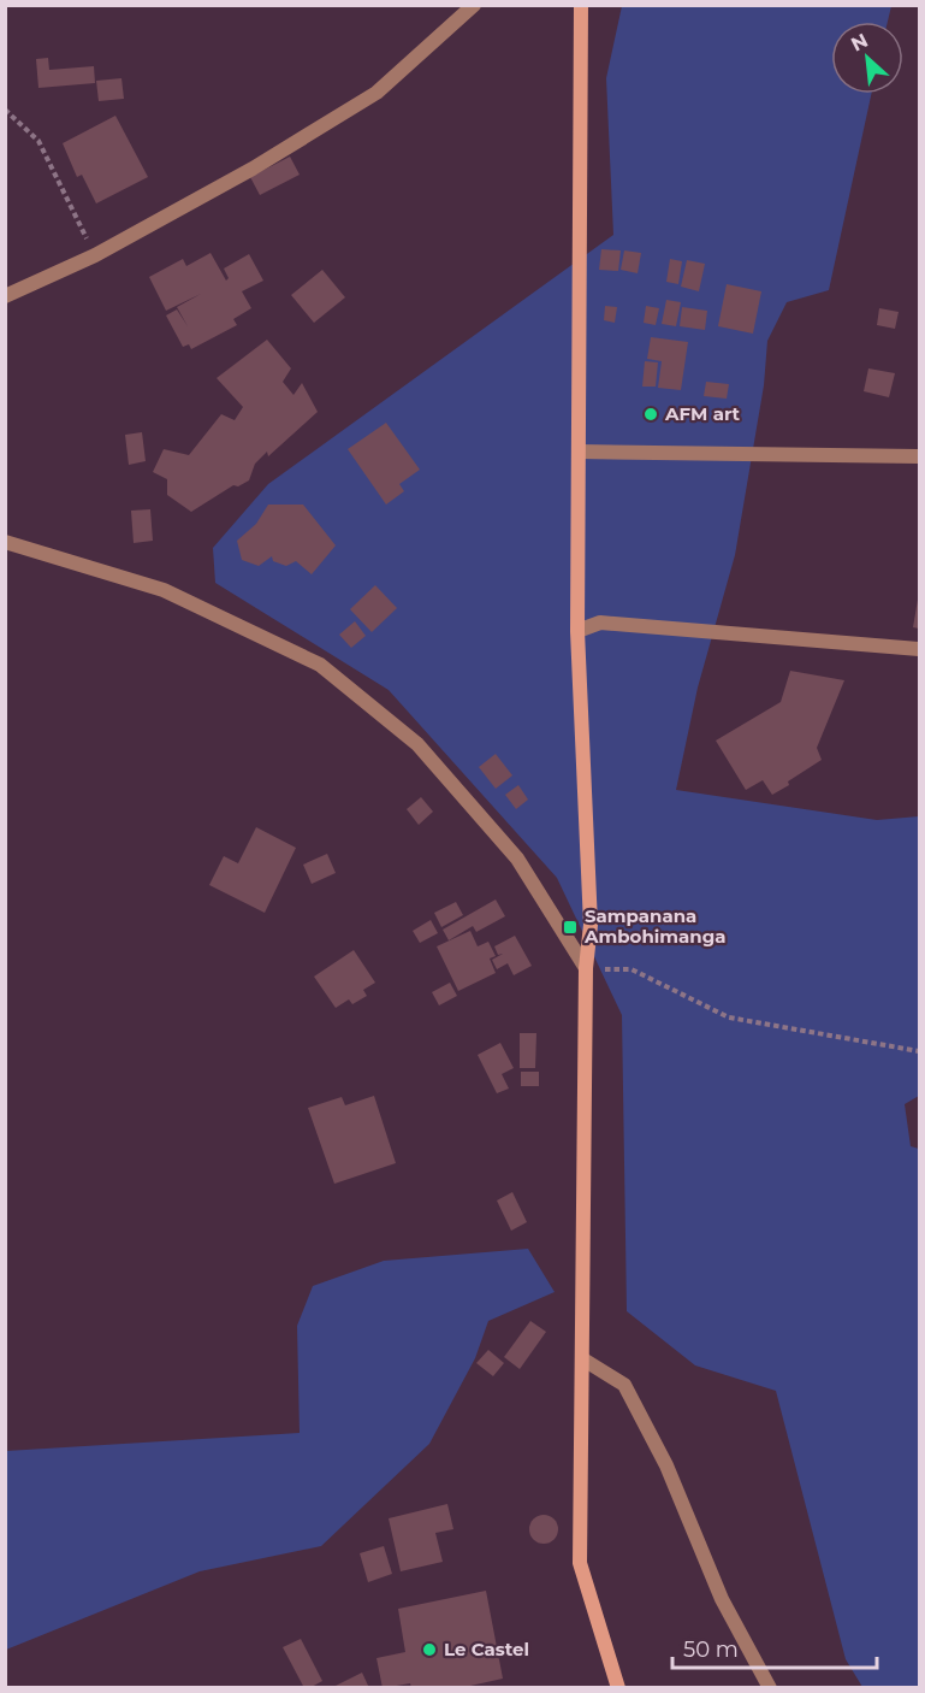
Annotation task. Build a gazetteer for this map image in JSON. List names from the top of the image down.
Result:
{
  "places": {
    "other": ["AFM art", "Le Castel"],
    "transit": ["Sampanana Ambohimanga"]
  },
  "scale_bar": "50 m",
  "north": "top left"
}
